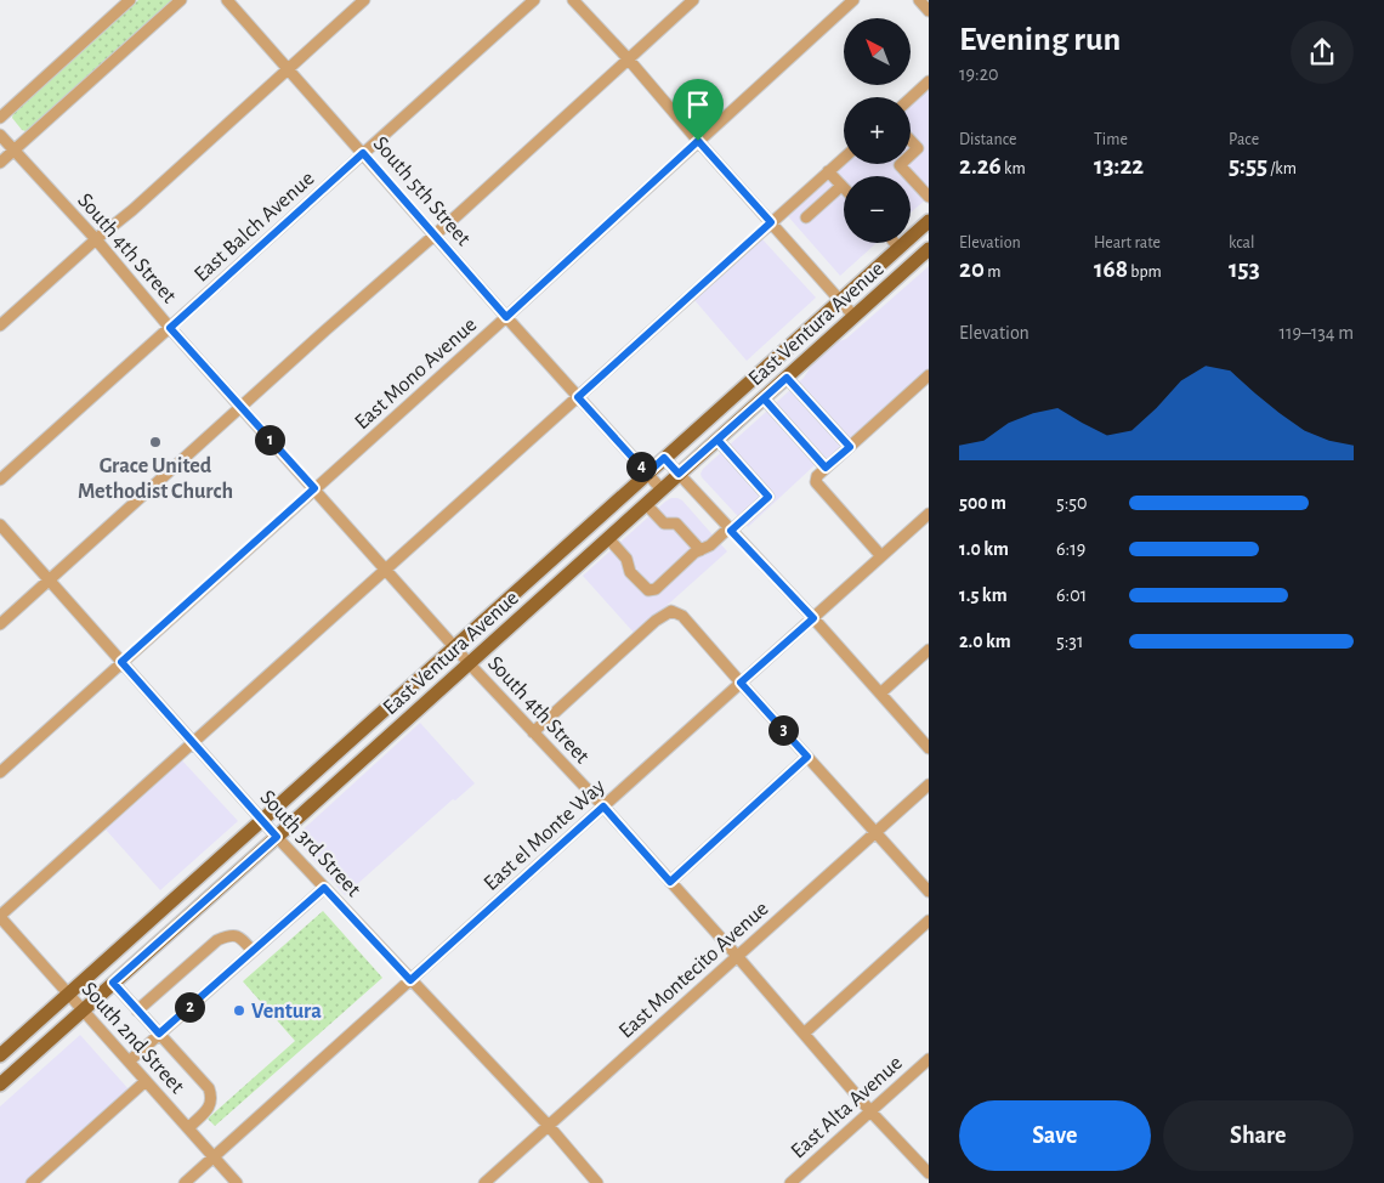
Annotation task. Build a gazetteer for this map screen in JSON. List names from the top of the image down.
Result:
{
  "streets": {
    "main road": ["East Ventura Avenue"],
    "street": [
      "South 5th Street",
      "East Balch Avenue",
      "South 4th Street",
      "East Mono Avenue",
      "East el Monte Way",
      "South 3rd Street",
      "East Montecito Avenue",
      "South 2nd Street",
      "East Alta Avenue"
    ]
  },
  "crossings": [
    ["South 5th Street", "East Balch Avenue"],
    ["South 5th Street", "East Ventura Avenue"],
    ["South 5th Street", "East Mono Avenue"],
    ["East Balch Avenue", "South 4th Street"],
    ["South 4th Street", "East Ventura Avenue"],
    ["South 4th Street", "East Mono Avenue"],
    ["South 4th Street", "East el Monte Way"],
    ["South 4th Street", "East Montecito Avenue"],
    ["South 4th Street", "East Alta Avenue"],
    ["East Ventura Avenue", "South 3rd Street"],
    ["East Ventura Avenue", "South 2nd Street"],
    ["East Mono Avenue", "South 3rd Street"],
    ["East el Monte Way", "South 3rd Street"],
    ["East el Monte Way", "South 2nd Street"],
    ["South 3rd Street", "East Montecito Avenue"]
  ],
  "places": ["Grace United Methodist Church", "Ventura"],
  "north": "top left",
  "page": {
    "heading": ["Evening run", "19:20"],
    "map_buttons": ["+", "−"],
    "stats": [
      ["Distance", "2.26 km"],
      ["Time", "13:22"],
      ["Pace", "5:55 /km"],
      ["Elevation", "20 m"],
      ["Heart rate", "168 bpm"],
      ["kcal", "153"]
    ],
    "chart": ["Elevation", "119–134 m"],
    "pins": [
      "1",
      "4",
      "3",
      "2"
    ],
    "list": [
      {
        "name": "500 m",
        "note": "5:50"
      },
      {
        "name": "1.0 km",
        "note": "6:19"
      },
      {
        "name": "1.5 km",
        "note": "6:01"
      },
      {
        "name": "2.0 km",
        "note": "5:31"
      }
    ],
    "buttons": ["Save", "Share"]
  }
}
